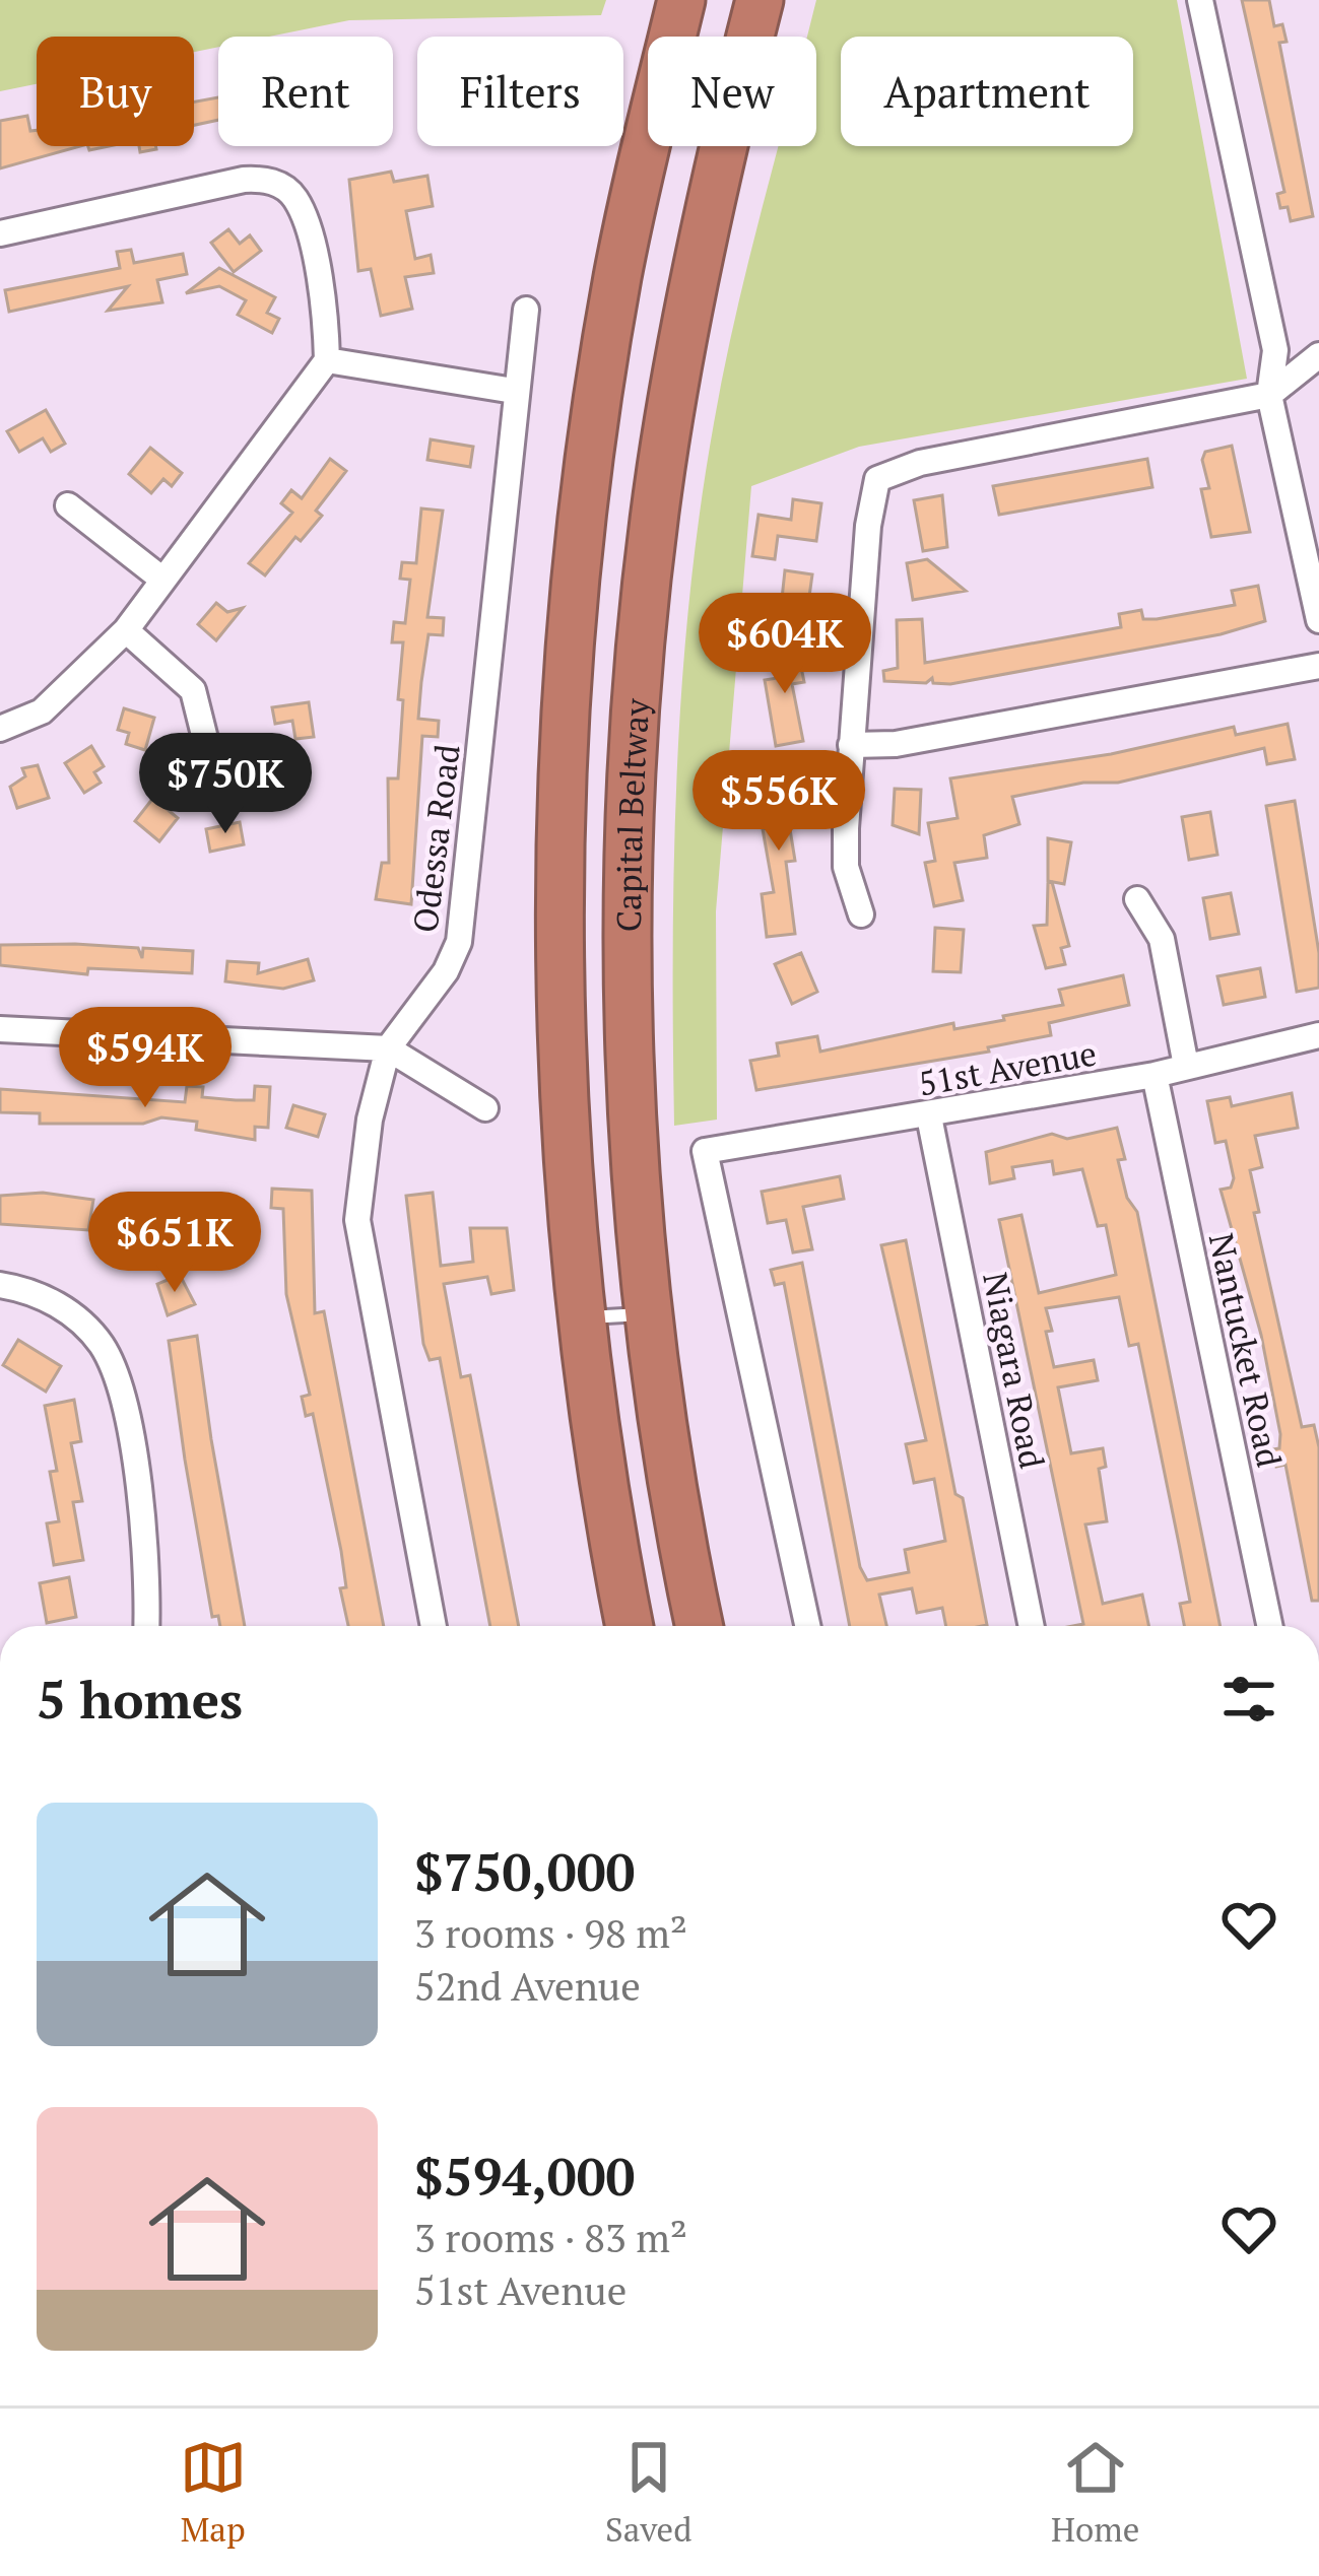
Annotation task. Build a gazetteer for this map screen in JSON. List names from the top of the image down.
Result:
{
  "streets": {
    "highway": ["Capital Beltway"],
    "street": [
      "Odessa Road",
      "51st Avenue",
      "Nantucket Road",
      "Niagara Road"
    ]
  },
  "crossings": [
    ["51st Avenue", "Nantucket Road"],
    ["51st Avenue", "Niagara Road"]
  ],
  "page": {
    "chip": [
      "Buy",
      "Rent",
      "Filters",
      "New",
      "Apartment"
    ],
    "price": [
      "$604K",
      "$750K",
      "$556K",
      "$594K",
      "$651K"
    ],
    "heading": "5 homes",
    "list": [
      {
        "name": "$750,000",
        "note": "3 rooms · 98 m² · 52nd Avenue"
      },
      {
        "name": "$594,000",
        "note": "3 rooms · 83 m² · 51st Avenue"
      }
    ],
    "tabs": ["Map", "Saved", "Home"]
  }
}
